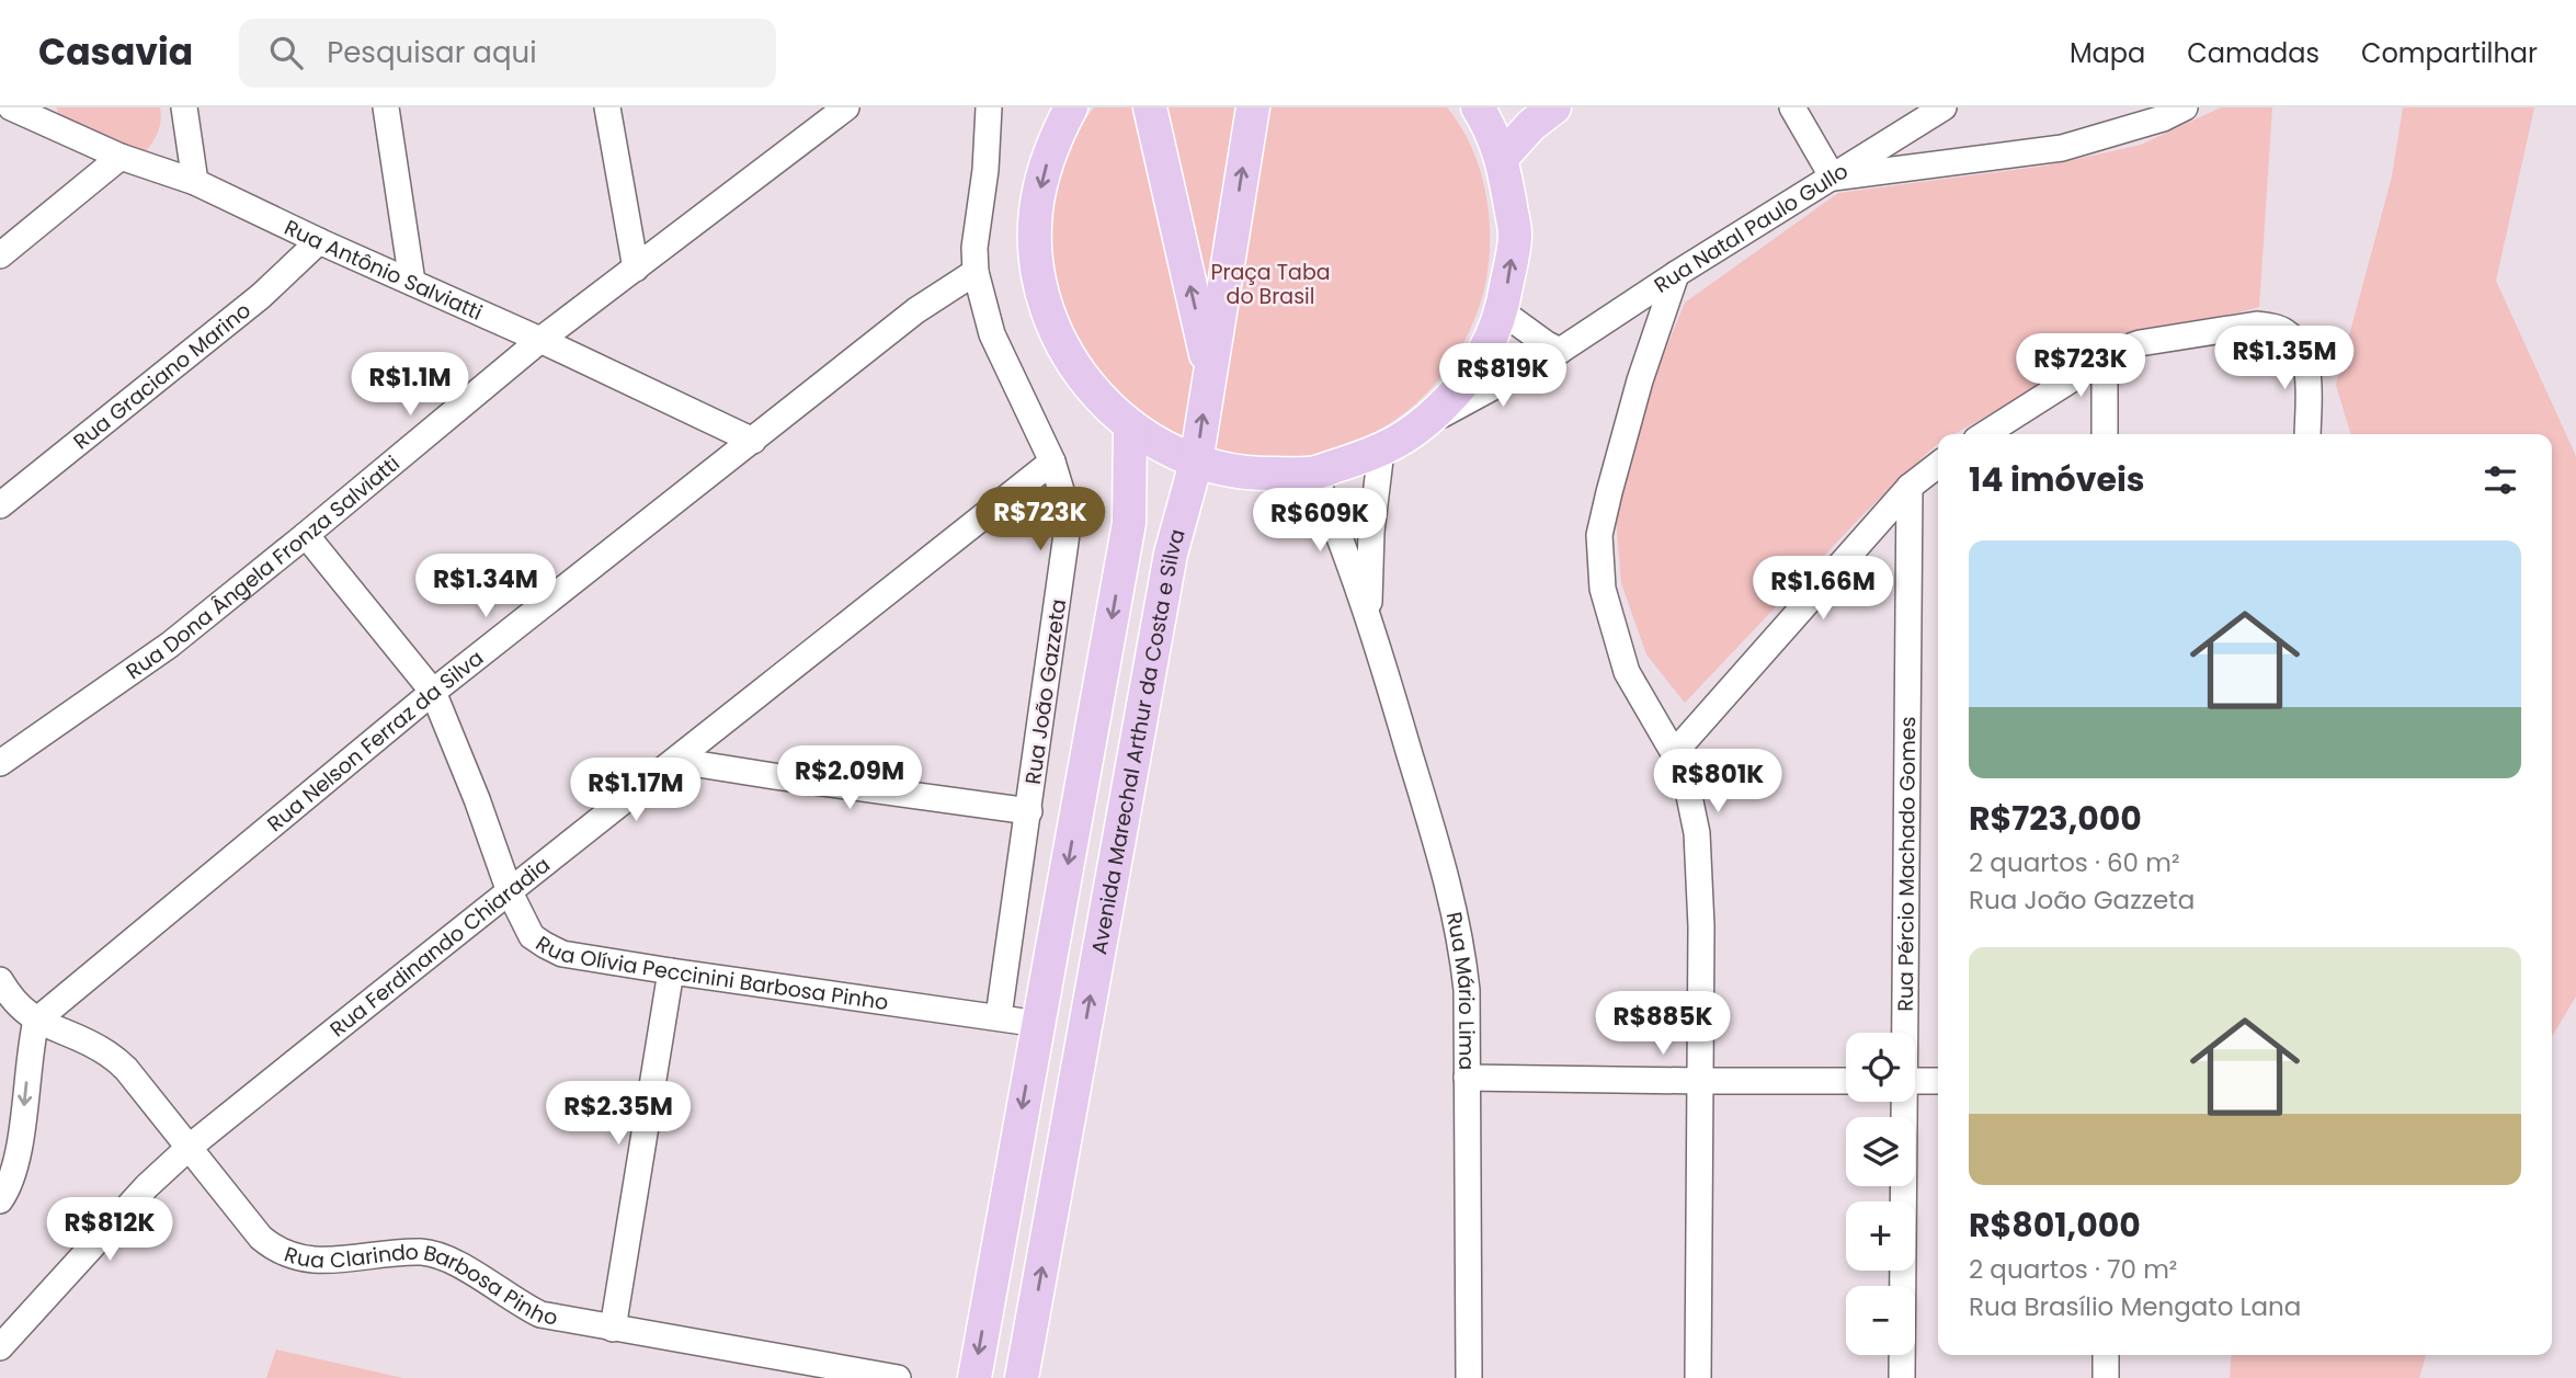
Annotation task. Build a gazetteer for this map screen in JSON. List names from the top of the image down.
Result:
{
  "streets": {
    "main road": ["Avenida Marechal Arthur da Costa e Silva"],
    "street": [
      "Rua Natal Paulo Gullo",
      "Rua Antônio Salviatti",
      "Rua Graciano Marino",
      "Rua Dona Ângela Fronza Salviatti",
      "Rua João Gazzeta",
      "Rua Nelson Ferraz da Silva",
      "Rua Pércio Machado Gomes",
      "Rua Ferdinando Chiaradia",
      "Rua Olívia Peccinini Barbosa Pinho",
      "Rua Mário Lima",
      "Rua Clarindo Barbosa Pinho"
    ]
  },
  "crossings": [
    ["Rua Antônio Salviatti", "Rua Graciano Marino"],
    ["Rua Antônio Salviatti", "Rua Dona Ângela Fronza Salviatti"],
    ["Rua Antônio Salviatti", "Rua Nelson Ferraz da Silva"],
    ["Rua Dona Ângela Fronza Salviatti", "Rua Olívia Peccinini Barbosa Pinho"],
    ["Rua João Gazzeta", "Rua Nelson Ferraz da Silva"],
    ["Rua João Gazzeta", "Rua Ferdinando Chiaradia"],
    ["Rua João Gazzeta", "Rua Olívia Peccinini Barbosa Pinho"],
    ["Rua Nelson Ferraz da Silva", "Rua Olívia Peccinini Barbosa Pinho"],
    ["Rua Nelson Ferraz da Silva", "Rua Clarindo Barbosa Pinho"],
    ["Rua Ferdinando Chiaradia", "Rua Olívia Peccinini Barbosa Pinho"],
    ["Rua Ferdinando Chiaradia", "Rua Clarindo Barbosa Pinho"]
  ],
  "parks": ["Praça Taba do Brasil"],
  "page": {
    "header": "Casavia",
    "search": "Pesquisar aqui",
    "nav": ["Mapa", "Camadas", "Compartilhar"],
    "price": [
      "R$1.35M",
      "R$723K",
      "R$819K",
      "R$1.1M",
      "R$723K",
      "R$609K",
      "R$1.34M",
      "R$1.66M",
      "R$2.09M",
      "R$801K",
      "R$1.17M",
      "R$885K",
      "R$2.35M",
      "R$812K"
    ],
    "heading": "14 imóveis",
    "list": [
      {
        "name": "R$723,000",
        "note": "2 quartos · 60 m² · Rua João Gazzeta"
      },
      {
        "name": "R$801,000",
        "note": "2 quartos · 70 m² · Rua Brasílio Mengato Lana"
      }
    ],
    "map_buttons": ["+", "−"]
  }
}
